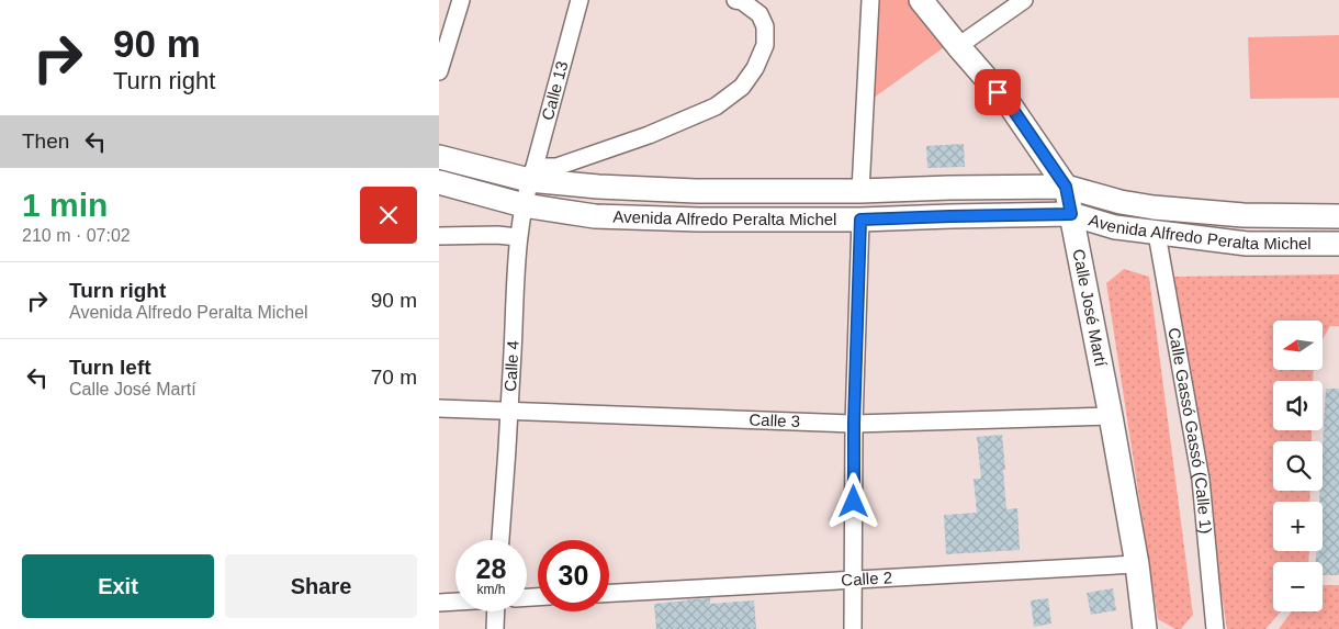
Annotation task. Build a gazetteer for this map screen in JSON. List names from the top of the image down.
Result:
{
  "streets": {
    "main road": ["Avenida Alfredo Peralta Michel", "Calle José Martí"],
    "street": [
      "Calle 13",
      "Calle 4",
      "Calle 3",
      "Calle Gassó Gassó (Calle 1)",
      "Calle 2"
    ]
  },
  "crossings": [
    ["Calle 13", "Avenida Alfredo Peralta Michel"],
    ["Calle 13", "Calle 4"],
    ["Avenida Alfredo Peralta Michel", "Calle José Martí"],
    ["Avenida Alfredo Peralta Michel", "Calle 4"],
    ["Avenida Alfredo Peralta Michel", "Calle Gassó Gassó (Calle 1)"],
    ["Calle José Martí", "Calle 3"],
    ["Calle José Martí", "Calle 2"],
    ["Calle 4", "Calle 3"]
  ],
  "north": "left",
  "page": {
    "turn": ["90 m", "Turn right"],
    "then": "Then",
    "heading": ["1 min", "210 m · 07:02"],
    "list": [
      {
        "name": "Turn right",
        "note": "Avenida Alfredo Peralta Michel",
        "value": "90 m"
      },
      {
        "name": "Turn left",
        "note": "Calle José Martí",
        "value": "70 m"
      }
    ],
    "map_buttons": ["+", "−"],
    "speed": "28 km/h",
    "limit": "30",
    "buttons": ["Exit", "Share"]
  }
}
